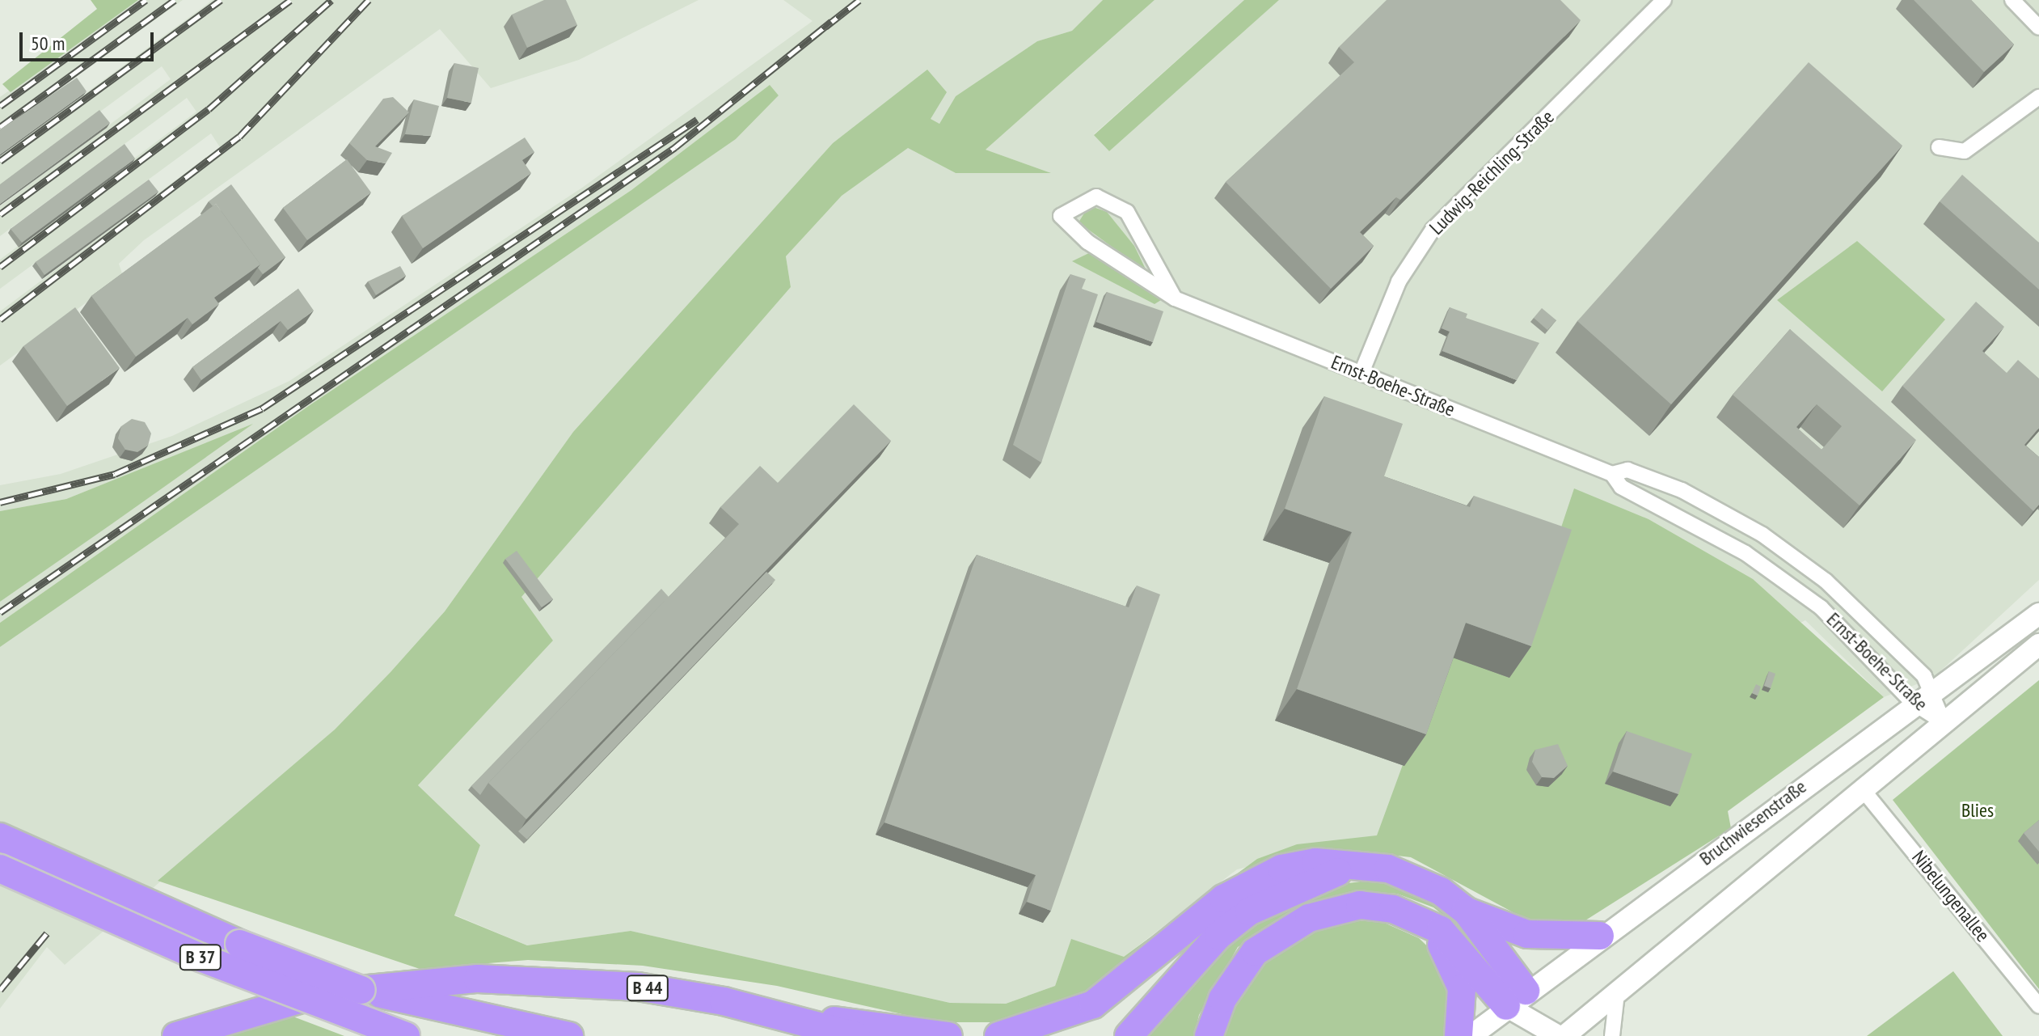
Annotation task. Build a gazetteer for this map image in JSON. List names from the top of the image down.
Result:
{
  "streets": {
    "highway": ["B 37", "B 44"],
    "main road": ["Bruchwiesenstraße"],
    "street": ["Ludwig-Reichling-Straße", "Ernst-Boehe-Straße", "Nibelungenallee"]
  },
  "crossings": [
    ["Ludwig-Reichling-Straße", "Ernst-Boehe-Straße"],
    ["Ernst-Boehe-Straße", "Bruchwiesenstraße"],
    ["Bruchwiesenstraße", "Nibelungenallee"]
  ],
  "parks": ["Blies"],
  "scale_bar": "50 m"
}
